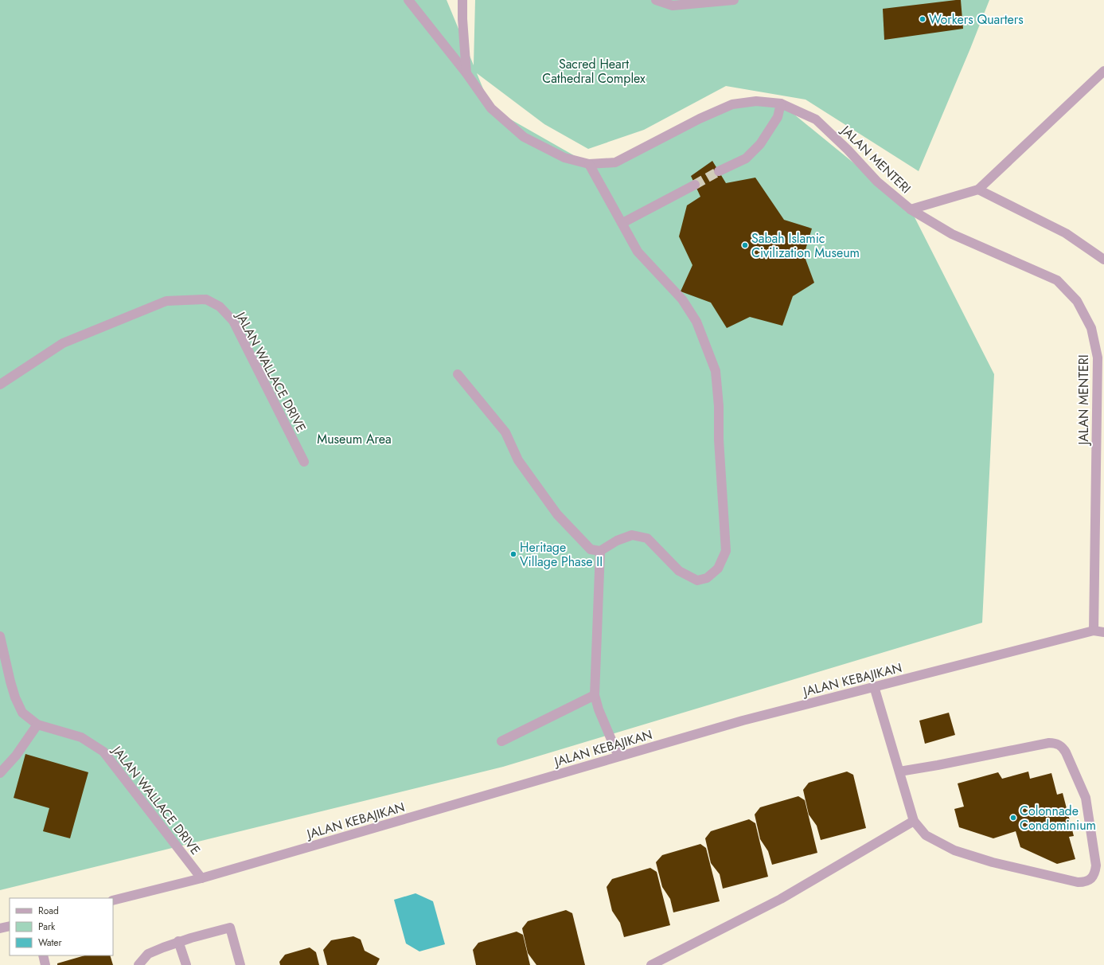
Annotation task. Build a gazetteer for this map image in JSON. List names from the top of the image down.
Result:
{
  "streets": {
    "street": ["JALAN MENTERI", "JALAN WALLACE DRIVE", "JALAN KEBAJIKAN"]
  },
  "crossings": [
    ["JALAN MENTERI", "JALAN KEBAJIKAN"],
    ["JALAN WALLACE DRIVE", "JALAN KEBAJIKAN"]
  ],
  "parks": ["Sacred Heart Cathedral Complex", "Museum Area"],
  "places": [
    "Workers Quarters",
    "Sabah Islamic Civilization Museum",
    "Heritage Village Phase II",
    "Colonnade Condominium"
  ],
  "legend": ["Road", "Park", "Water"]
}
